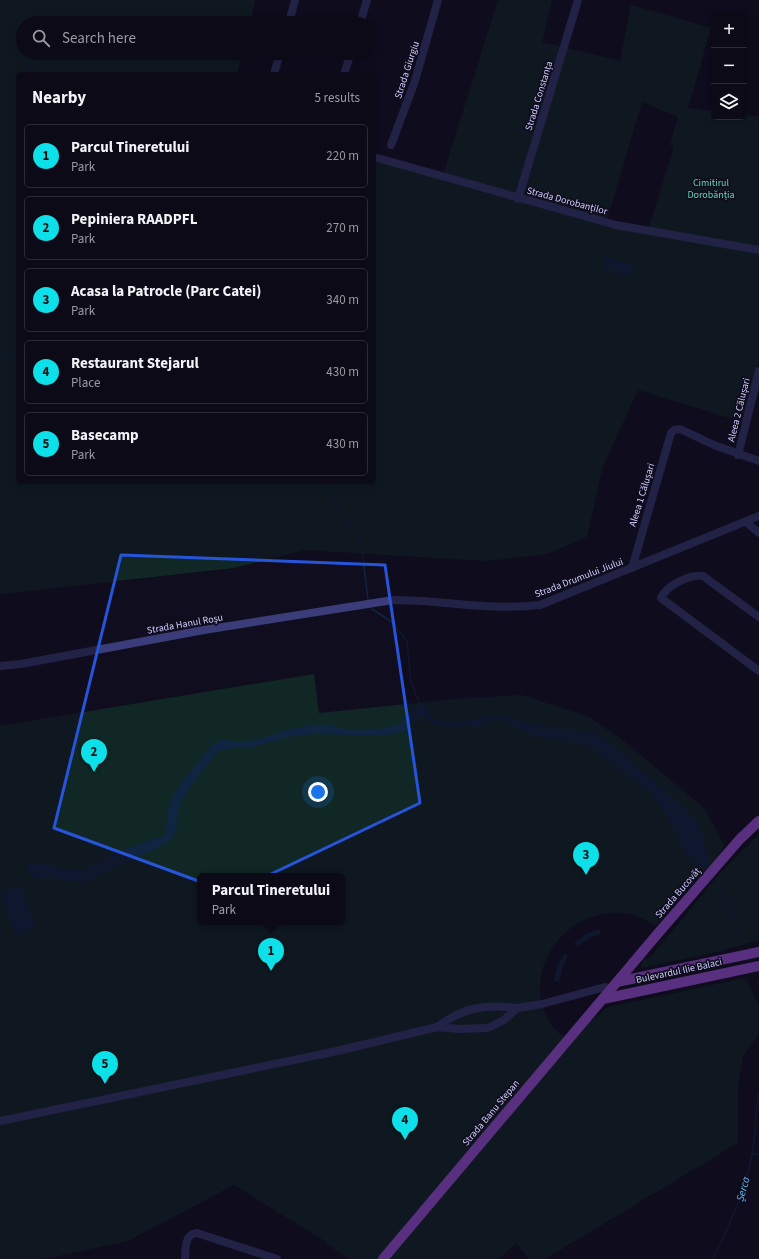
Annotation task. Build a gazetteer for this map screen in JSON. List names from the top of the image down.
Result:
{
  "streets": {
    "main road": ["Strada Bucovăț", "Bulevardul Ilie Balaci", "Strada Banu Stepan"],
    "street": [
      "Strada Giurgiu",
      "Strada Constanța",
      "Strada Dorobanților",
      "Aleea 2 Călușari",
      "Aleea 1 Călușari",
      "Strada Drumului Jiului",
      "Strada Hanul Roșu"
    ]
  },
  "crossings": [
    ["Strada Constanța", "Strada Dorobanților"],
    ["Aleea 2 Călușari", "Aleea 1 Călușari"],
    ["Aleea 1 Călușari", "Strada Drumului Jiului"],
    ["Strada Drumului Jiului", "Strada Hanul Roșu"],
    ["Strada Bucovăț", "Bulevardul Ilie Balaci"],
    ["Strada Bucovăț", "Strada Banu Stepan"],
    ["Bulevardul Ilie Balaci", "Strada Banu Stepan"]
  ],
  "water": ["Șerca"],
  "parks": ["Cimitirul Dorobănția"],
  "page": {
    "map_buttons": ["+", "−"],
    "search": "Search here",
    "heading": ["Nearby", "5 results"],
    "list": [
      {
        "mark": "1",
        "name": "Parcul Tineretului",
        "note": "Park",
        "value": "220 m"
      },
      {
        "mark": "2",
        "name": "Pepiniera RAADPFL",
        "note": "Park",
        "value": "270 m"
      },
      {
        "mark": "3",
        "name": "Acasa la Patrocle (Parc Catei)",
        "note": "Park",
        "value": "340 m"
      },
      {
        "mark": "4",
        "name": "Restaurant Stejarul",
        "note": "Place",
        "value": "430 m"
      },
      {
        "mark": "5",
        "name": "Basecamp",
        "note": "Park",
        "value": "430 m"
      }
    ],
    "pins": [
      "2",
      "3",
      "1",
      "5",
      "4"
    ],
    "popup": ["Parcul Tineretului", "Park"]
  }
}
